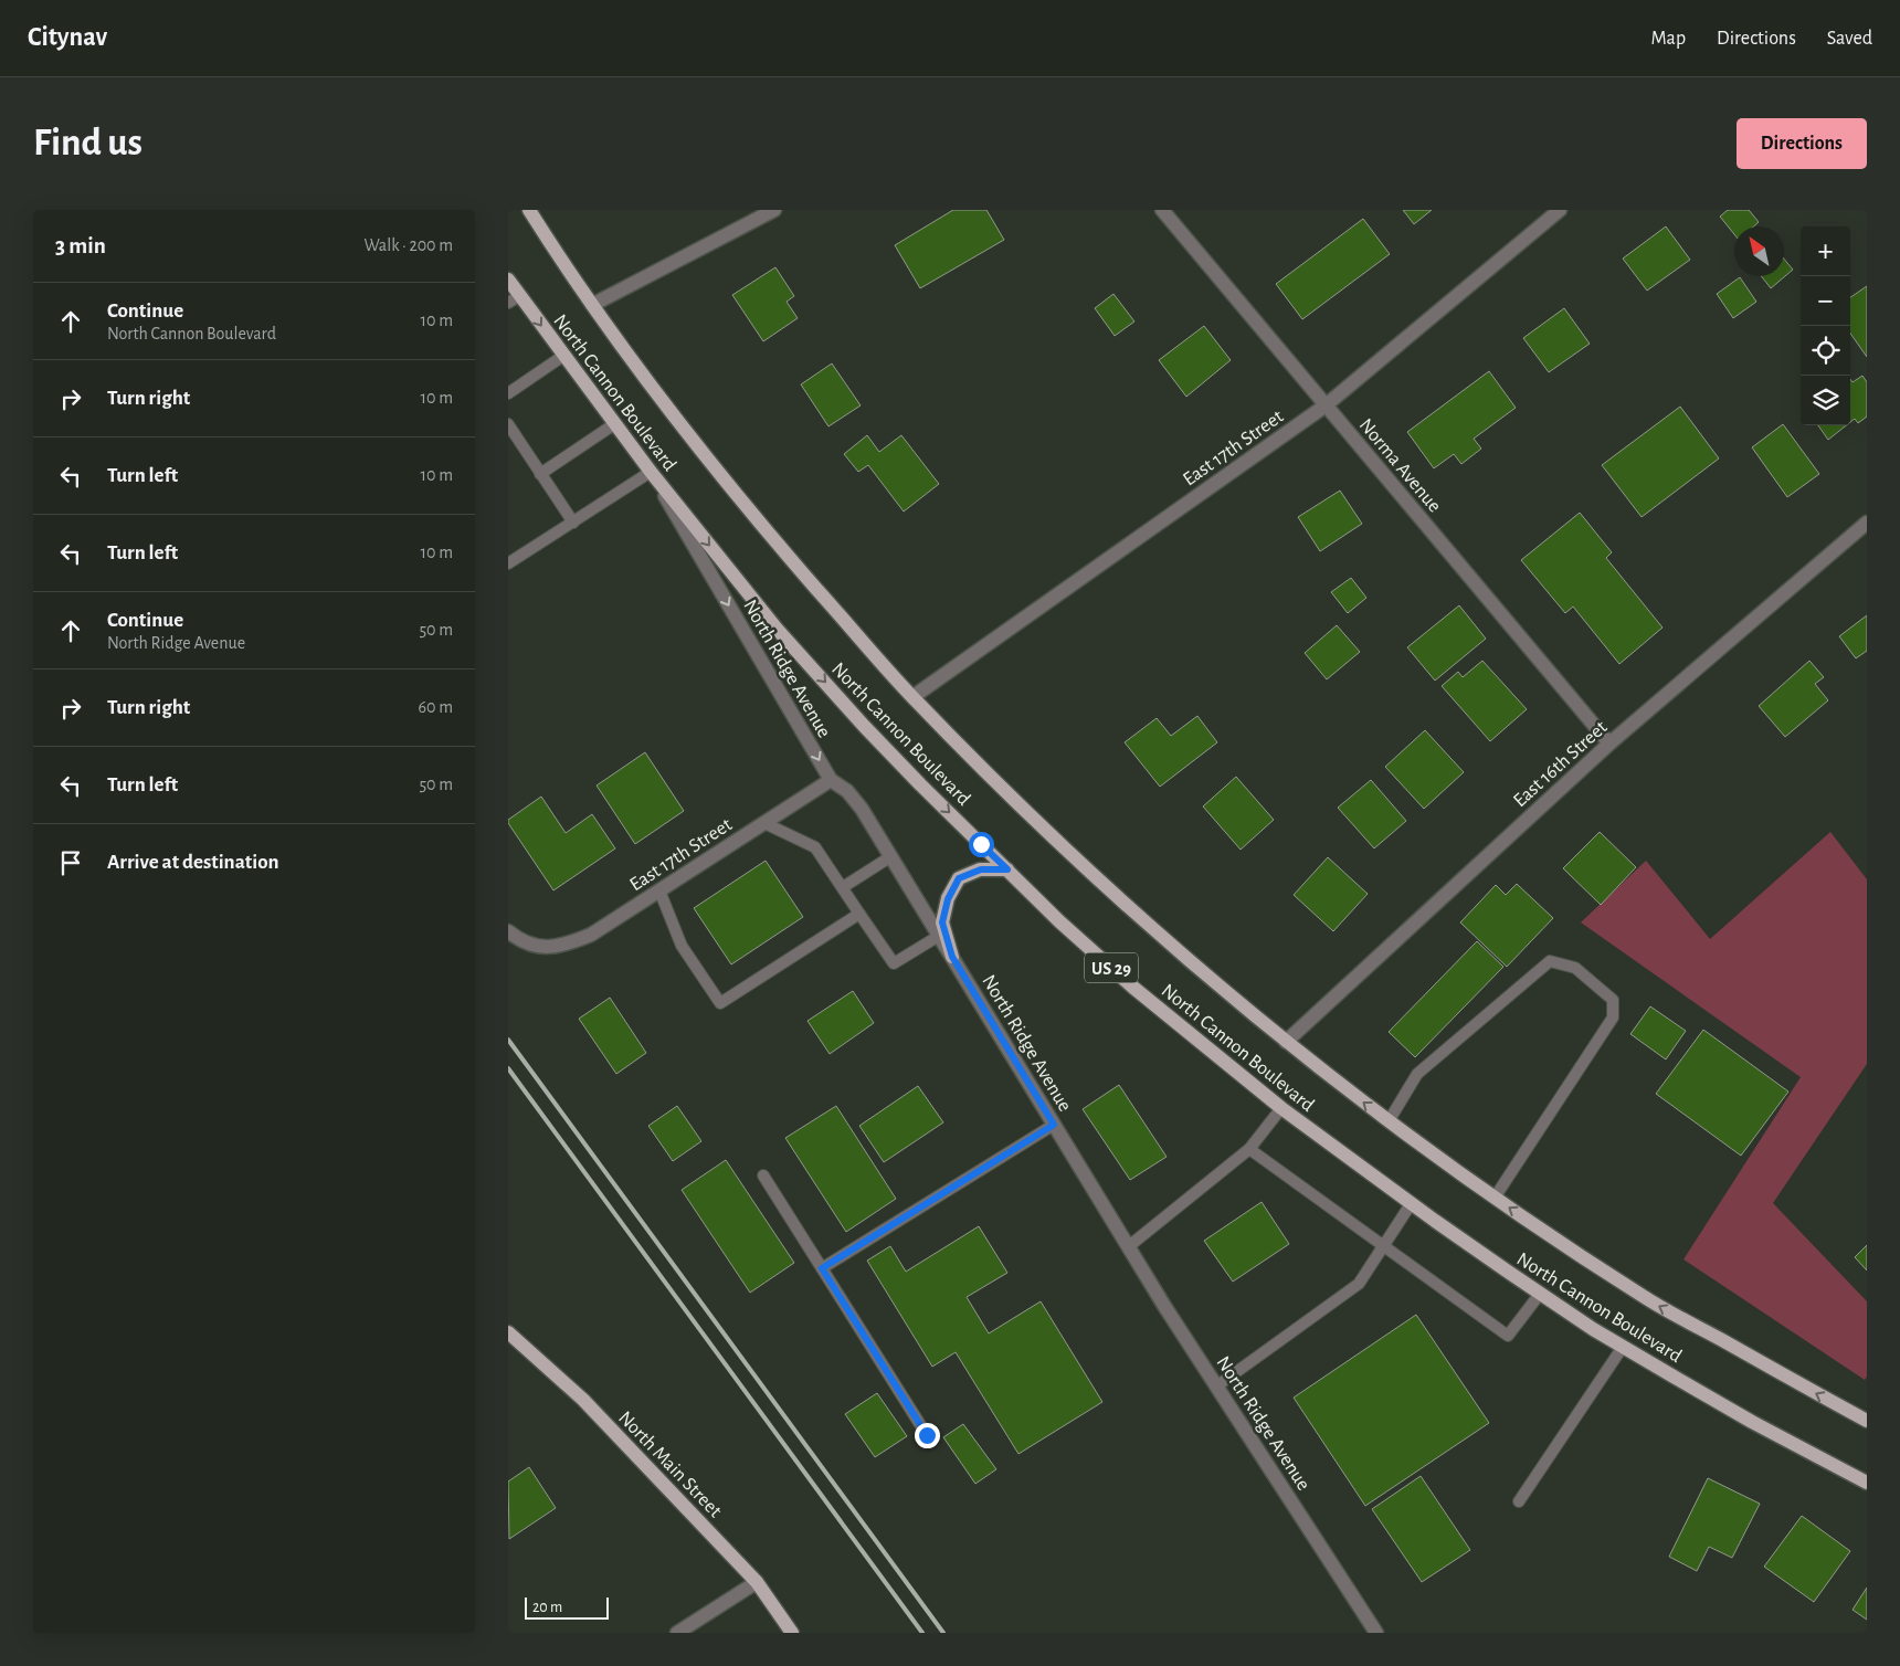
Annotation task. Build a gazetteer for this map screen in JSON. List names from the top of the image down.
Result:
{
  "streets": {
    "main road": ["North Cannon Boulevard", "US 29", "North Main Street"],
    "street": [
      "East 17th Street",
      "Norma Avenue",
      "North Ridge Avenue",
      "East 16th Street"
    ]
  },
  "crossings": [
    ["North Cannon Boulevard", "East 17th Street"],
    ["North Cannon Boulevard", "North Ridge Avenue"],
    ["North Cannon Boulevard", "East 16th Street"],
    ["East 17th Street", "Norma Avenue"],
    ["East 17th Street", "North Ridge Avenue"],
    ["Norma Avenue", "East 16th Street"]
  ],
  "scale_bar": "20 m",
  "north": "top left",
  "page": {
    "header": "Citynav",
    "nav": ["Map", "Directions", "Saved"],
    "buttons": "Directions",
    "title": "Find us",
    "heading": ["3 min", "Walk · 200 m"],
    "map_buttons": ["+", "−"],
    "list": [
      ["Continue", "North Cannon Boulevard", "10 m"],
      ["Turn right", "10 m"],
      ["Turn left", "10 m"],
      ["Turn left", "10 m"],
      ["Continue", "North Ridge Avenue", "50 m"],
      ["Turn right", "60 m"],
      ["Turn left", "50 m"],
      "Arrive at destination"
    ],
    "scale": "20 m"
  }
}
